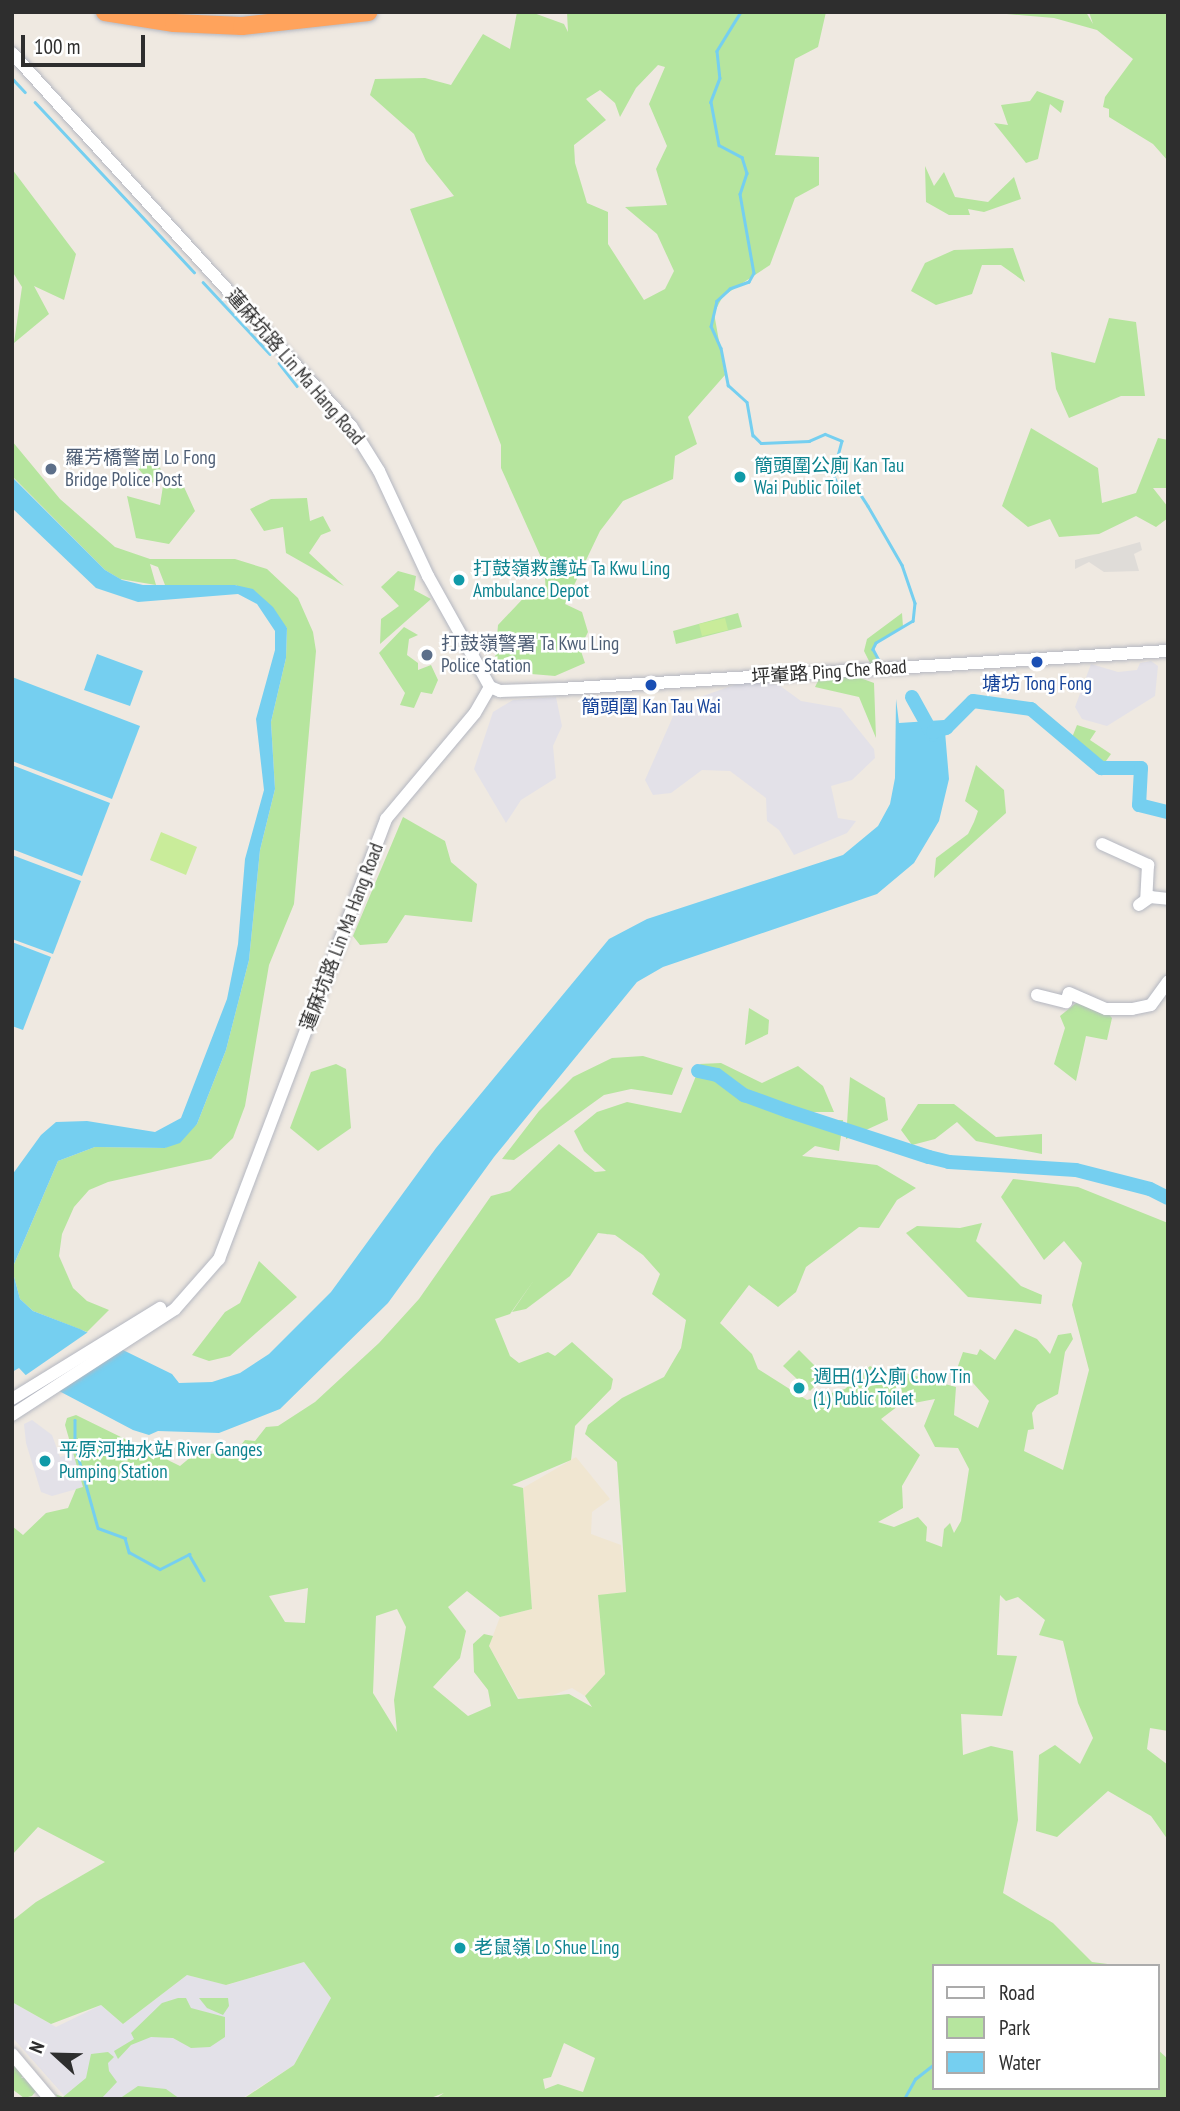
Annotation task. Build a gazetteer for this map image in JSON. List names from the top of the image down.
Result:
{
  "streets": {
    "street": ["蓮麻坑路 Lin Ma Hang Road", "坪輋路 Ping Che Road"]
  },
  "crossings": [
    ["蓮麻坑路 Lin Ma Hang Road", "坪輋路 Ping Che Road"]
  ],
  "places": [
    "羅芳橋警崗 Lo Fong Bridge Police Post",
    "簡頭圍公廁 Kan Tau Wai Public Toilet",
    "打鼓嶺救護站 Ta Kwu Ling Ambulance Depot",
    "打鼓嶺警署 Ta Kwu Ling Police Station",
    "塘坊 Tong Fong",
    "簡頭圍 Kan Tau Wai",
    "週田(1)公廁 Chow Tin (1) Public Toilet",
    "平原河抽水站 River Ganges Pumping Station",
    "老鼠嶺 Lo Shue Ling"
  ],
  "legend": ["Road", "Park", "Water"],
  "scale_bar": "100 m",
  "north": "left"
}
